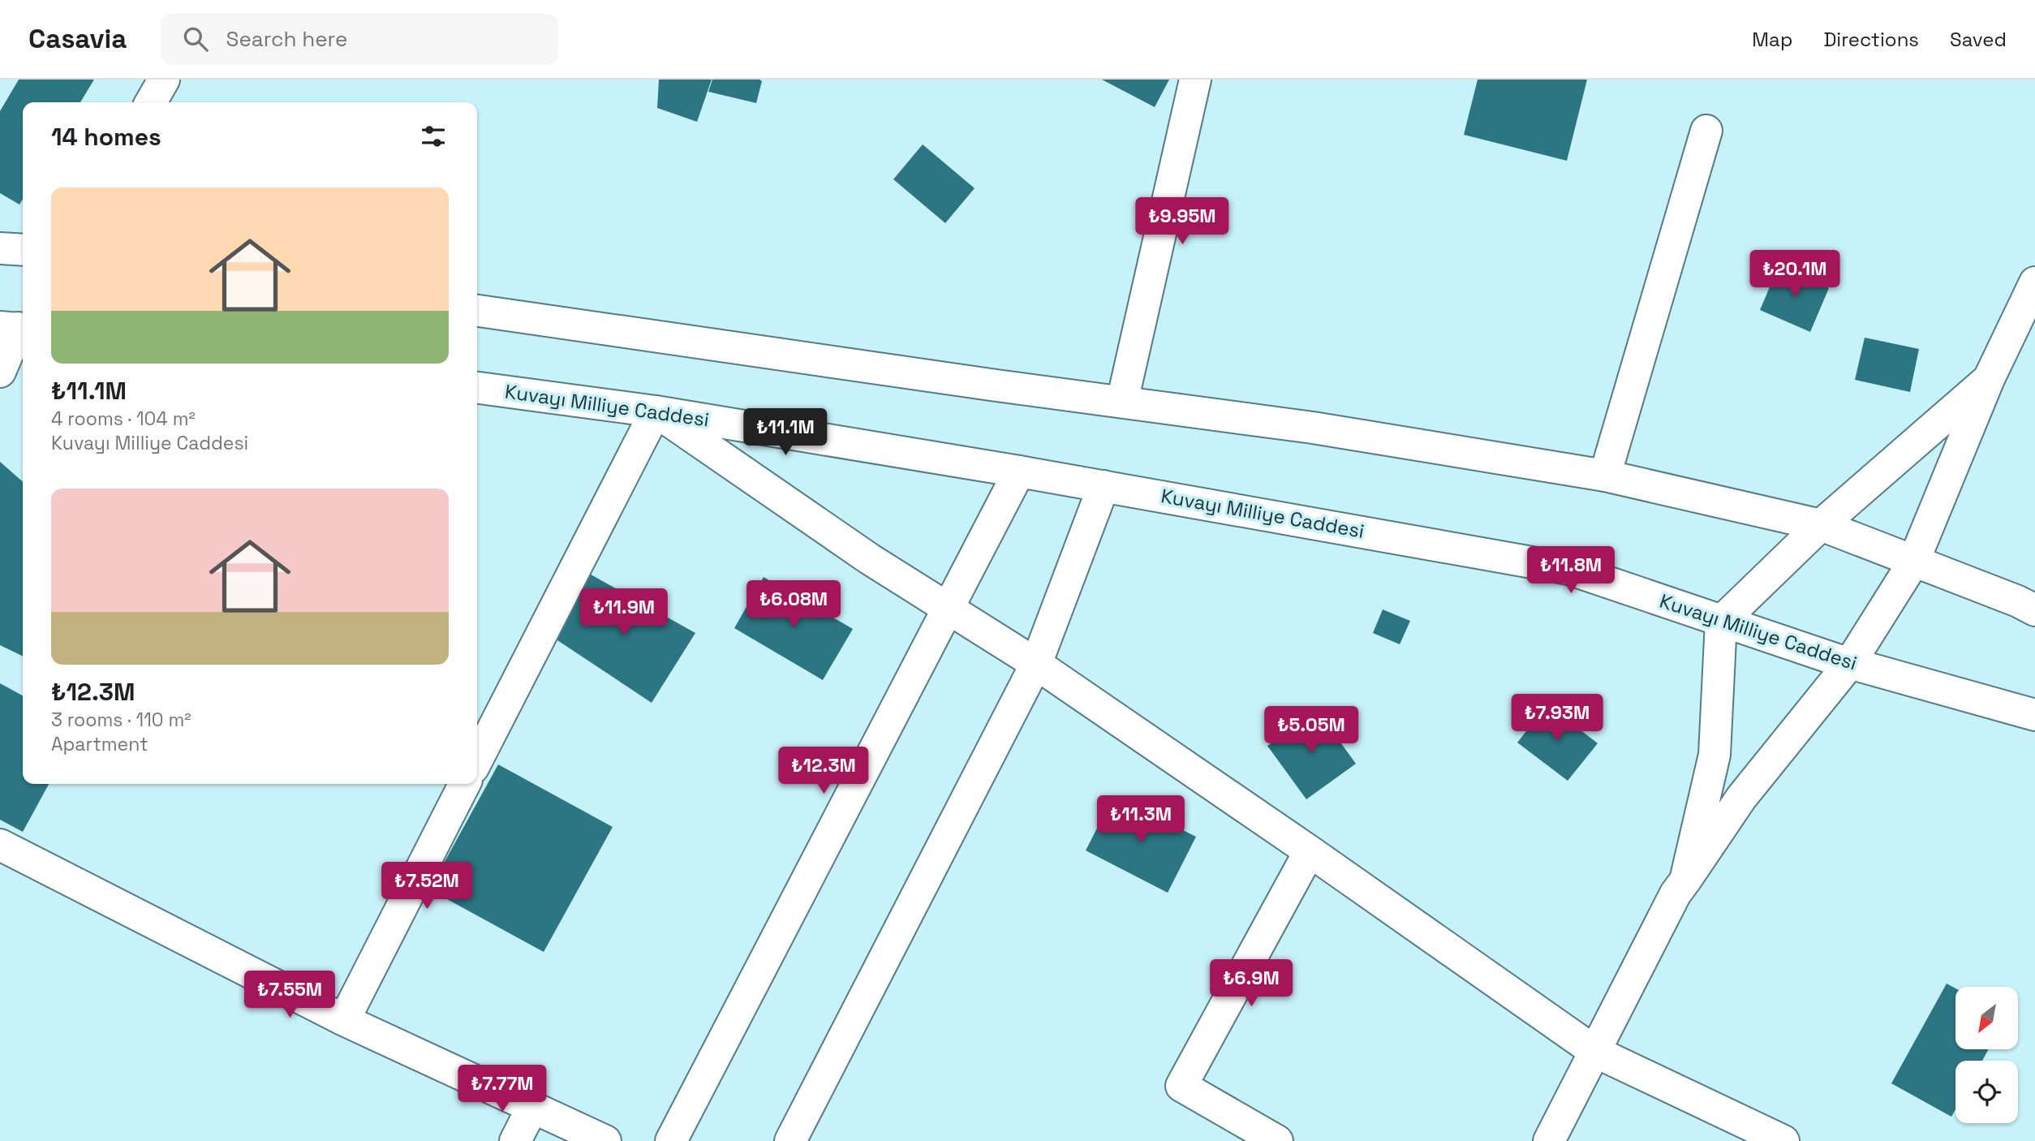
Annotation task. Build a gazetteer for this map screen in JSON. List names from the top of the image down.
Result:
{
  "streets": {
    "street": ["Kuvayı Milliye Caddesi"]
  },
  "north": "bottom left",
  "page": {
    "header": "Casavia",
    "search": "Search here",
    "nav": ["Map", "Directions", "Saved"],
    "heading": "14 homes",
    "list": [
      {
        "name": "₺11.1M",
        "note": "4 rooms · 104 m² · Kuvayı Milliye Caddesi"
      },
      {
        "name": "₺12.3M",
        "note": "3 rooms · 110 m² · Apartment"
      }
    ],
    "price": [
      "₺9.95M",
      "₺20.1M",
      "₺11.1M",
      "₺11.8M",
      "₺6.08M",
      "₺11.9M",
      "₺7.93M",
      "₺5.05M",
      "₺12.3M",
      "₺11.3M",
      "₺7.52M",
      "₺6.9M",
      "₺7.55M",
      "₺7.77M"
    ]
  }
}
